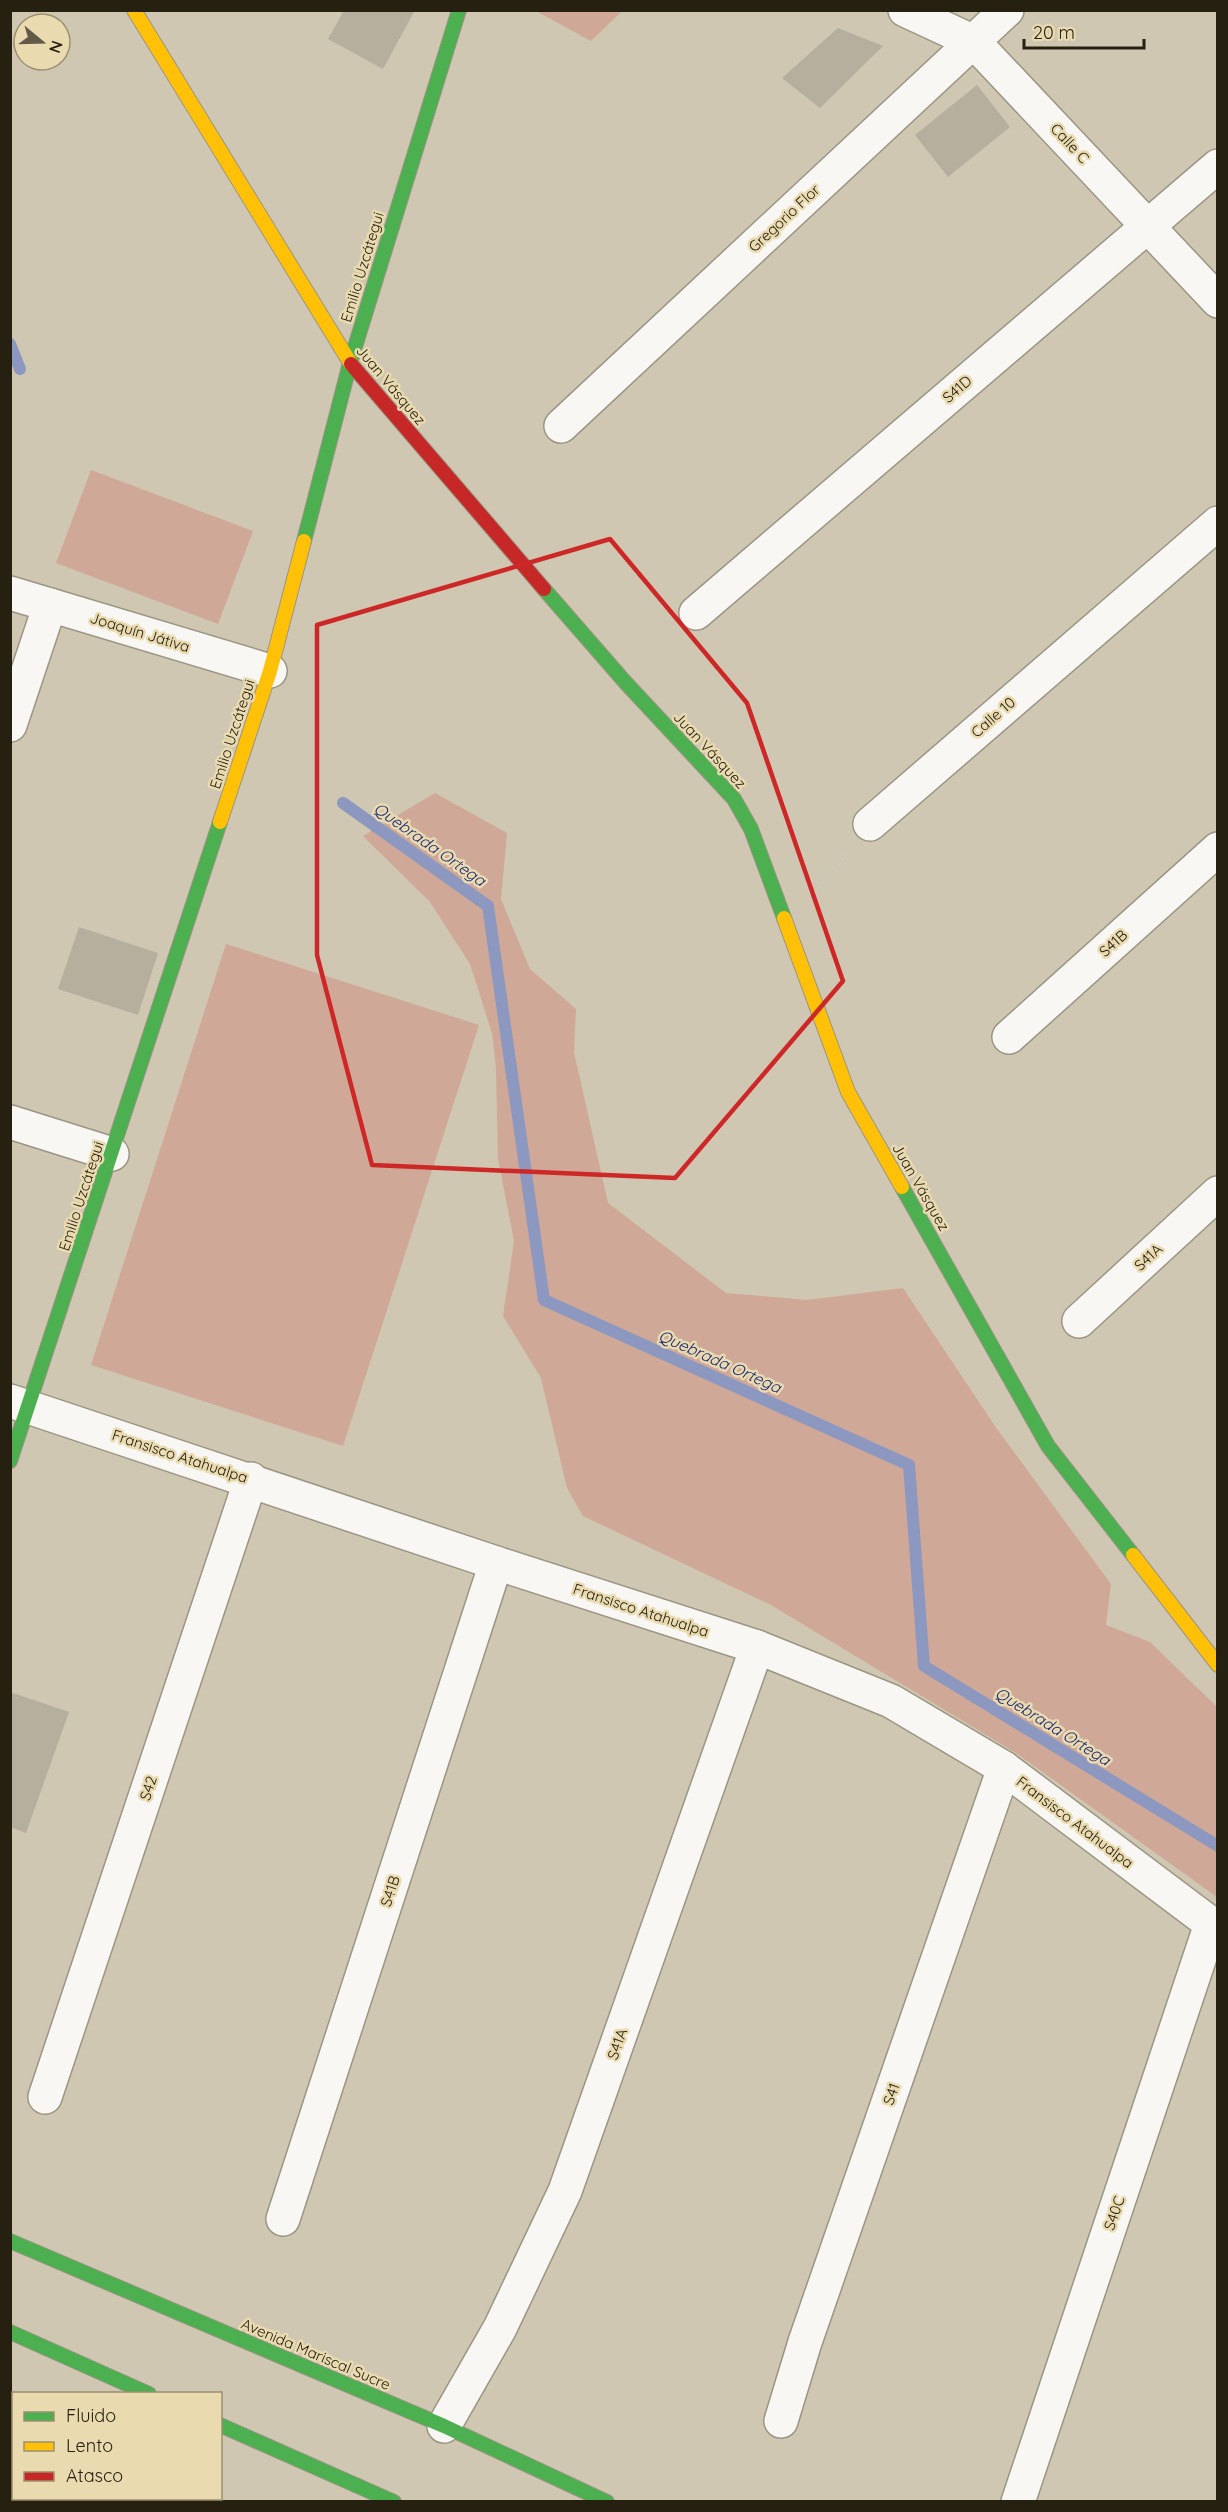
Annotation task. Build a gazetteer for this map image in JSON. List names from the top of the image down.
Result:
{
  "streets": {
    "street": [
      "Calle C",
      "Gregorio Flor",
      "Emilio Uzcátegui",
      "Juan Vásquez",
      "S41D",
      "Joaquín Játiva",
      "Calle 10",
      "S41B",
      "S41A",
      "Fransisco Atahualpa",
      "S42",
      "S41",
      "S40C",
      "Avenida Mariscal Sucre"
    ]
  },
  "crossings": [
    ["Calle C", "Gregorio Flor"],
    ["Calle C", "S41D"],
    ["Emilio Uzcátegui", "Juan Vásquez"],
    ["Emilio Uzcátegui", "Joaquín Játiva"],
    ["Emilio Uzcátegui", "Fransisco Atahualpa"],
    ["S41B", "Fransisco Atahualpa"],
    ["S41A", "Fransisco Atahualpa"],
    ["S41A", "Avenida Mariscal Sucre"],
    ["Fransisco Atahualpa", "S42"],
    ["Fransisco Atahualpa", "S41"],
    ["Fransisco Atahualpa", "S40C"]
  ],
  "water": ["Quebrada Ortega"],
  "legend": ["Fluido", "Lento", "Atasco"],
  "scale_bar": "20 m",
  "north": "right"
}
